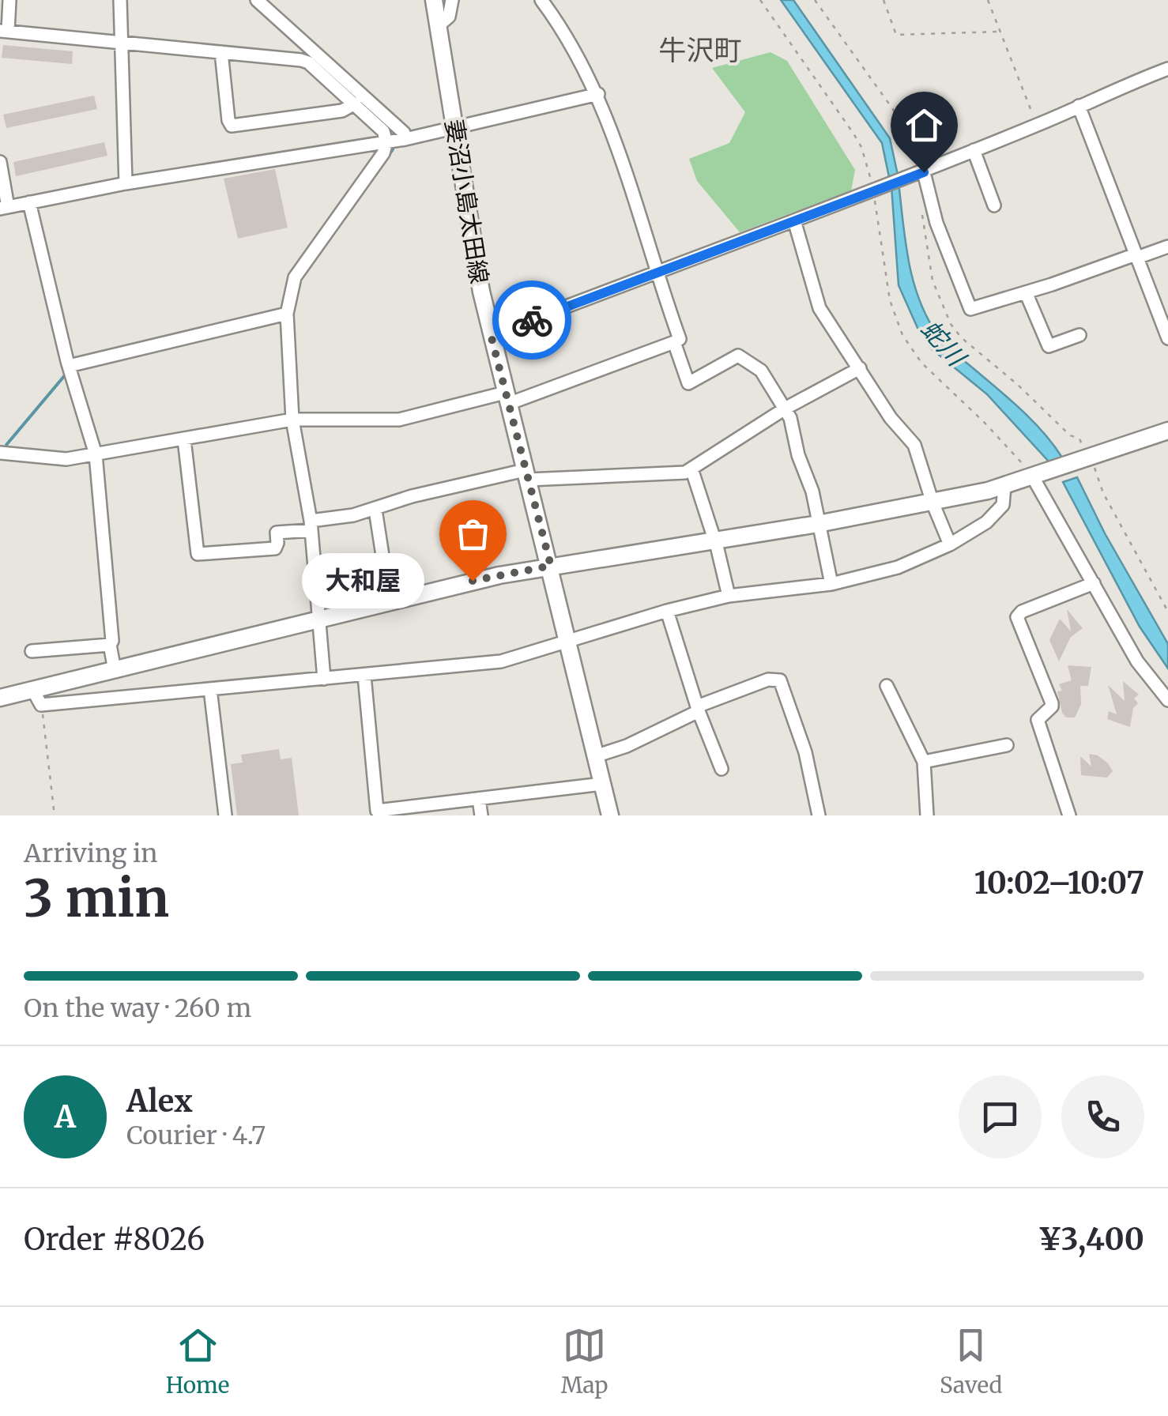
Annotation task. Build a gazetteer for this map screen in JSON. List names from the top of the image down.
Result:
{
  "streets": {
    "main road": ["妻沼小島太田線"]
  },
  "districts": ["牛沢町"],
  "water": ["蛇川"],
  "places": ["大和屋"],
  "page": {
    "bubble": "大和屋",
    "heading": ["3 min", "Arriving in", "10:02–10:07"],
    "panel": [
      "Alex",
      "Courier · 4.7",
      "Order #8026",
      "¥3,400"
    ],
    "bar": "On the way · 260 m",
    "round": "A",
    "tabs": ["Home", "Map", "Saved"]
  }
}
